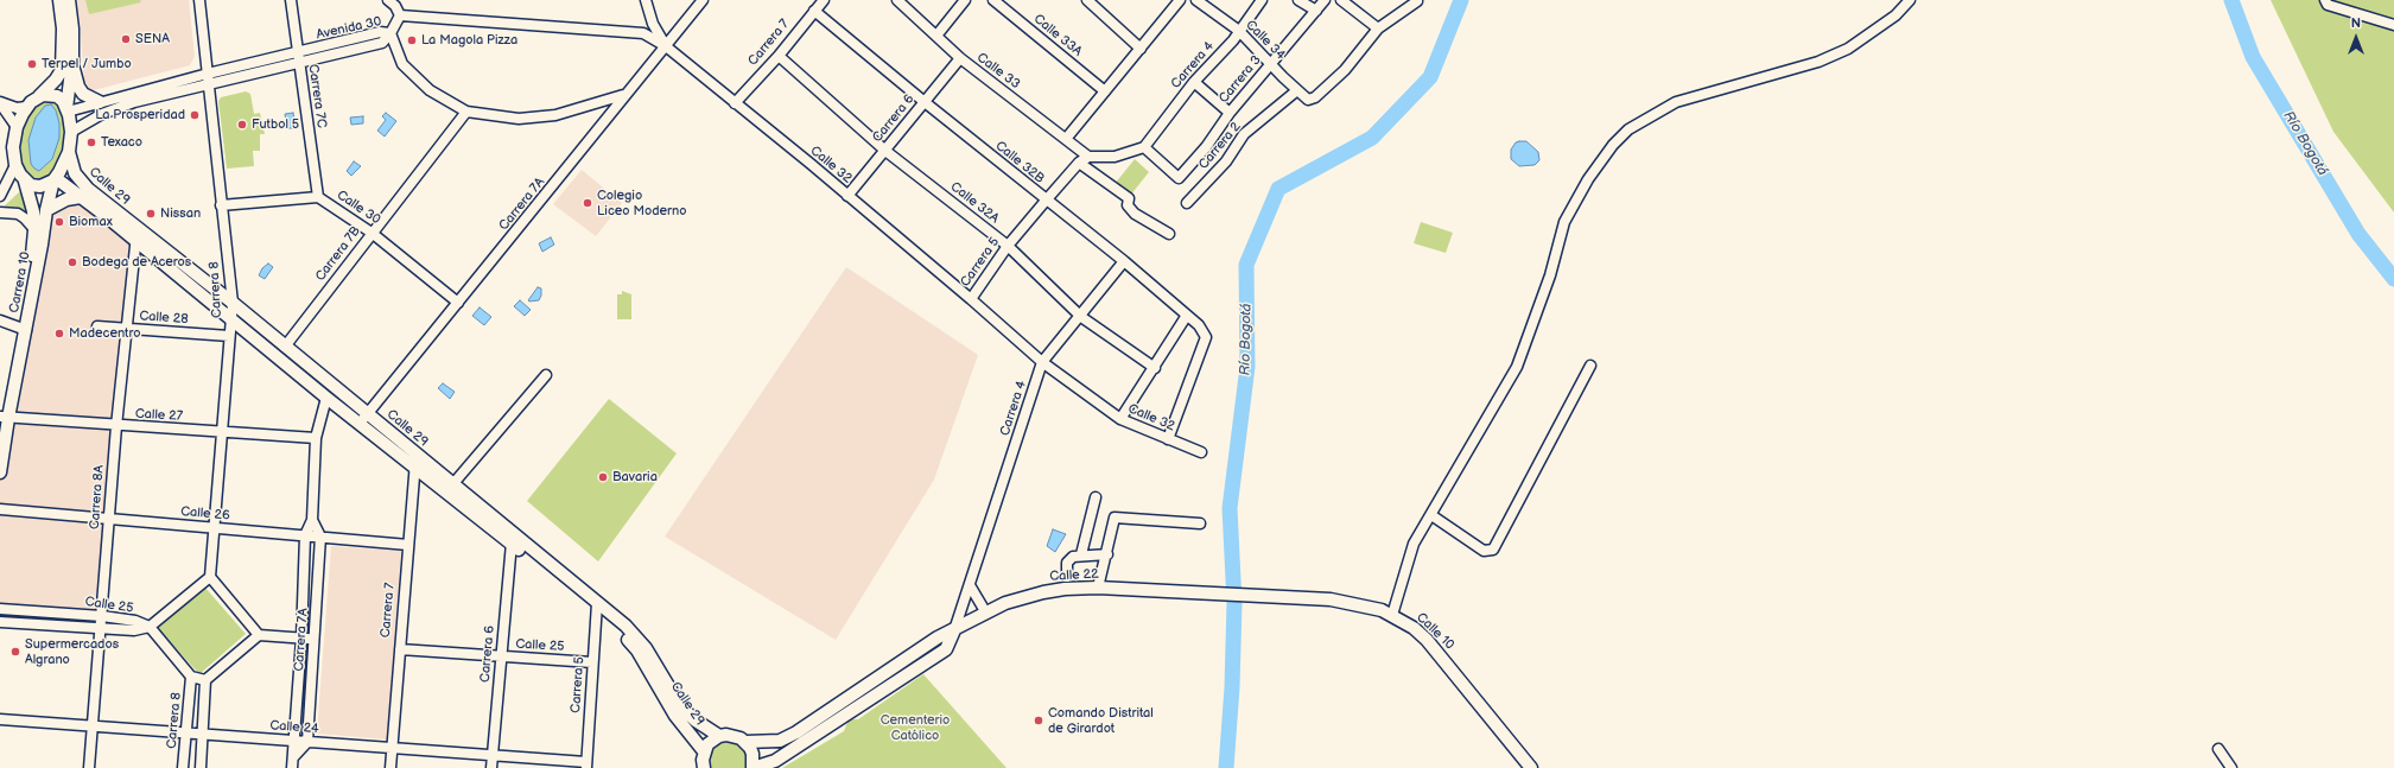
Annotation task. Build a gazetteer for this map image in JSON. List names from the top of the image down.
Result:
{
  "streets": {
    "main road": [
      "Calle 29",
      "Carrera 10",
      "Calle 22",
      "Calle 10"
    ],
    "street": [
      "Avenida 30",
      "Calle 33A",
      "Calle 34",
      "Carrera 7",
      "Carrera 4",
      "Calle 33",
      "Carrera 3",
      "Carrera 7C",
      "Carrera 6",
      "Carrera 2",
      "Calle 32B",
      "Calle 32",
      "Calle 32A",
      "Carrera 7A",
      "Calle 30",
      "Carrera 7B",
      "Carrera 5",
      "Carrera 8",
      "Calle 28",
      "Calle 27",
      "Carrera 8A",
      "Calle 26",
      "Calle 25",
      "Calle 24"
    ]
  },
  "crossings": [
    ["Avenida 30", "Carrera 7C"],
    ["Avenida 30", "Calle 29"],
    ["Avenida 30", "Carrera 10"],
    ["Avenida 30", "Carrera 8"],
    ["Calle 34", "Carrera 4"],
    ["Calle 34", "Carrera 3"],
    ["Calle 34", "Carrera 2"],
    ["Carrera 7", "Calle 32B"],
    ["Carrera 7", "Calle 32"],
    ["Carrera 7", "Calle 29"],
    ["Carrera 7", "Calle 32A"],
    ["Carrera 7", "Calle 26"],
    ["Carrera 7", "Calle 25"],
    ["Carrera 7", "Calle 24"],
    ["Carrera 4", "Carrera 3"],
    ["Carrera 4", "Calle 32B"],
    ["Carrera 4", "Calle 32"],
    ["Carrera 4", "Calle 32A"],
    ["Carrera 4", "Calle 22"],
    ["Calle 33", "Carrera 6"],
    ["Calle 33", "Carrera 5"],
    ["Carrera 7C", "Calle 30"],
    ["Carrera 6", "Calle 32B"],
    ["Carrera 6", "Calle 32"],
    ["Carrera 6", "Calle 29"],
    ["Carrera 6", "Calle 32A"],
    ["Carrera 6", "Calle 25"],
    ["Carrera 6", "Calle 24"],
    ["Calle 32B", "Calle 32"],
    ["Calle 32B", "Carrera 5"],
    ["Calle 32", "Carrera 7A"],
    ["Calle 32", "Carrera 5"],
    ["Calle 29", "Carrera 7A"],
    ["Calle 29", "Carrera 7B"],
    ["Calle 29", "Carrera 5"],
    ["Calle 29", "Carrera 10"],
    ["Calle 29", "Carrera 8"],
    ["Calle 29", "Carrera 8A"],
    ["Calle 29", "Calle 22"],
    ["Calle 32A", "Carrera 5"],
    ["Carrera 7A", "Calle 30"],
    ["Carrera 7A", "Calle 27"],
    ["Carrera 7A", "Calle 26"],
    ["Carrera 7A", "Calle 24"],
    ["Calle 30", "Carrera 7B"],
    ["Calle 30", "Carrera 8"],
    ["Carrera 5", "Calle 25"],
    ["Carrera 5", "Calle 24"],
    ["Carrera 10", "Calle 27"],
    ["Carrera 8", "Calle 28"],
    ["Carrera 8", "Calle 27"],
    ["Carrera 8", "Calle 26"],
    ["Carrera 8", "Calle 25"],
    ["Carrera 8", "Calle 24"],
    ["Calle 28", "Carrera 8A"],
    ["Calle 27", "Carrera 8A"],
    ["Carrera 8A", "Calle 26"],
    ["Carrera 8A", "Calle 25"],
    ["Carrera 8A", "Calle 24"],
    ["Calle 22", "Calle 10"]
  ],
  "water": ["Río Bogotá"],
  "parks": ["Cementerio Católico"],
  "places": [
    "SENA",
    "La Magola Pizza",
    "Terpel / Jumbo",
    "La Prosperidad",
    "Futbol 5",
    "Texaco",
    "Colegio Liceo Moderno",
    "Nissan",
    "Biomax",
    "Bodega de Aceros",
    "Madecentro",
    "Bavaria",
    "Supermercados Algrano",
    "Comando Distrital de Girardot"
  ],
  "north": "top"
}
